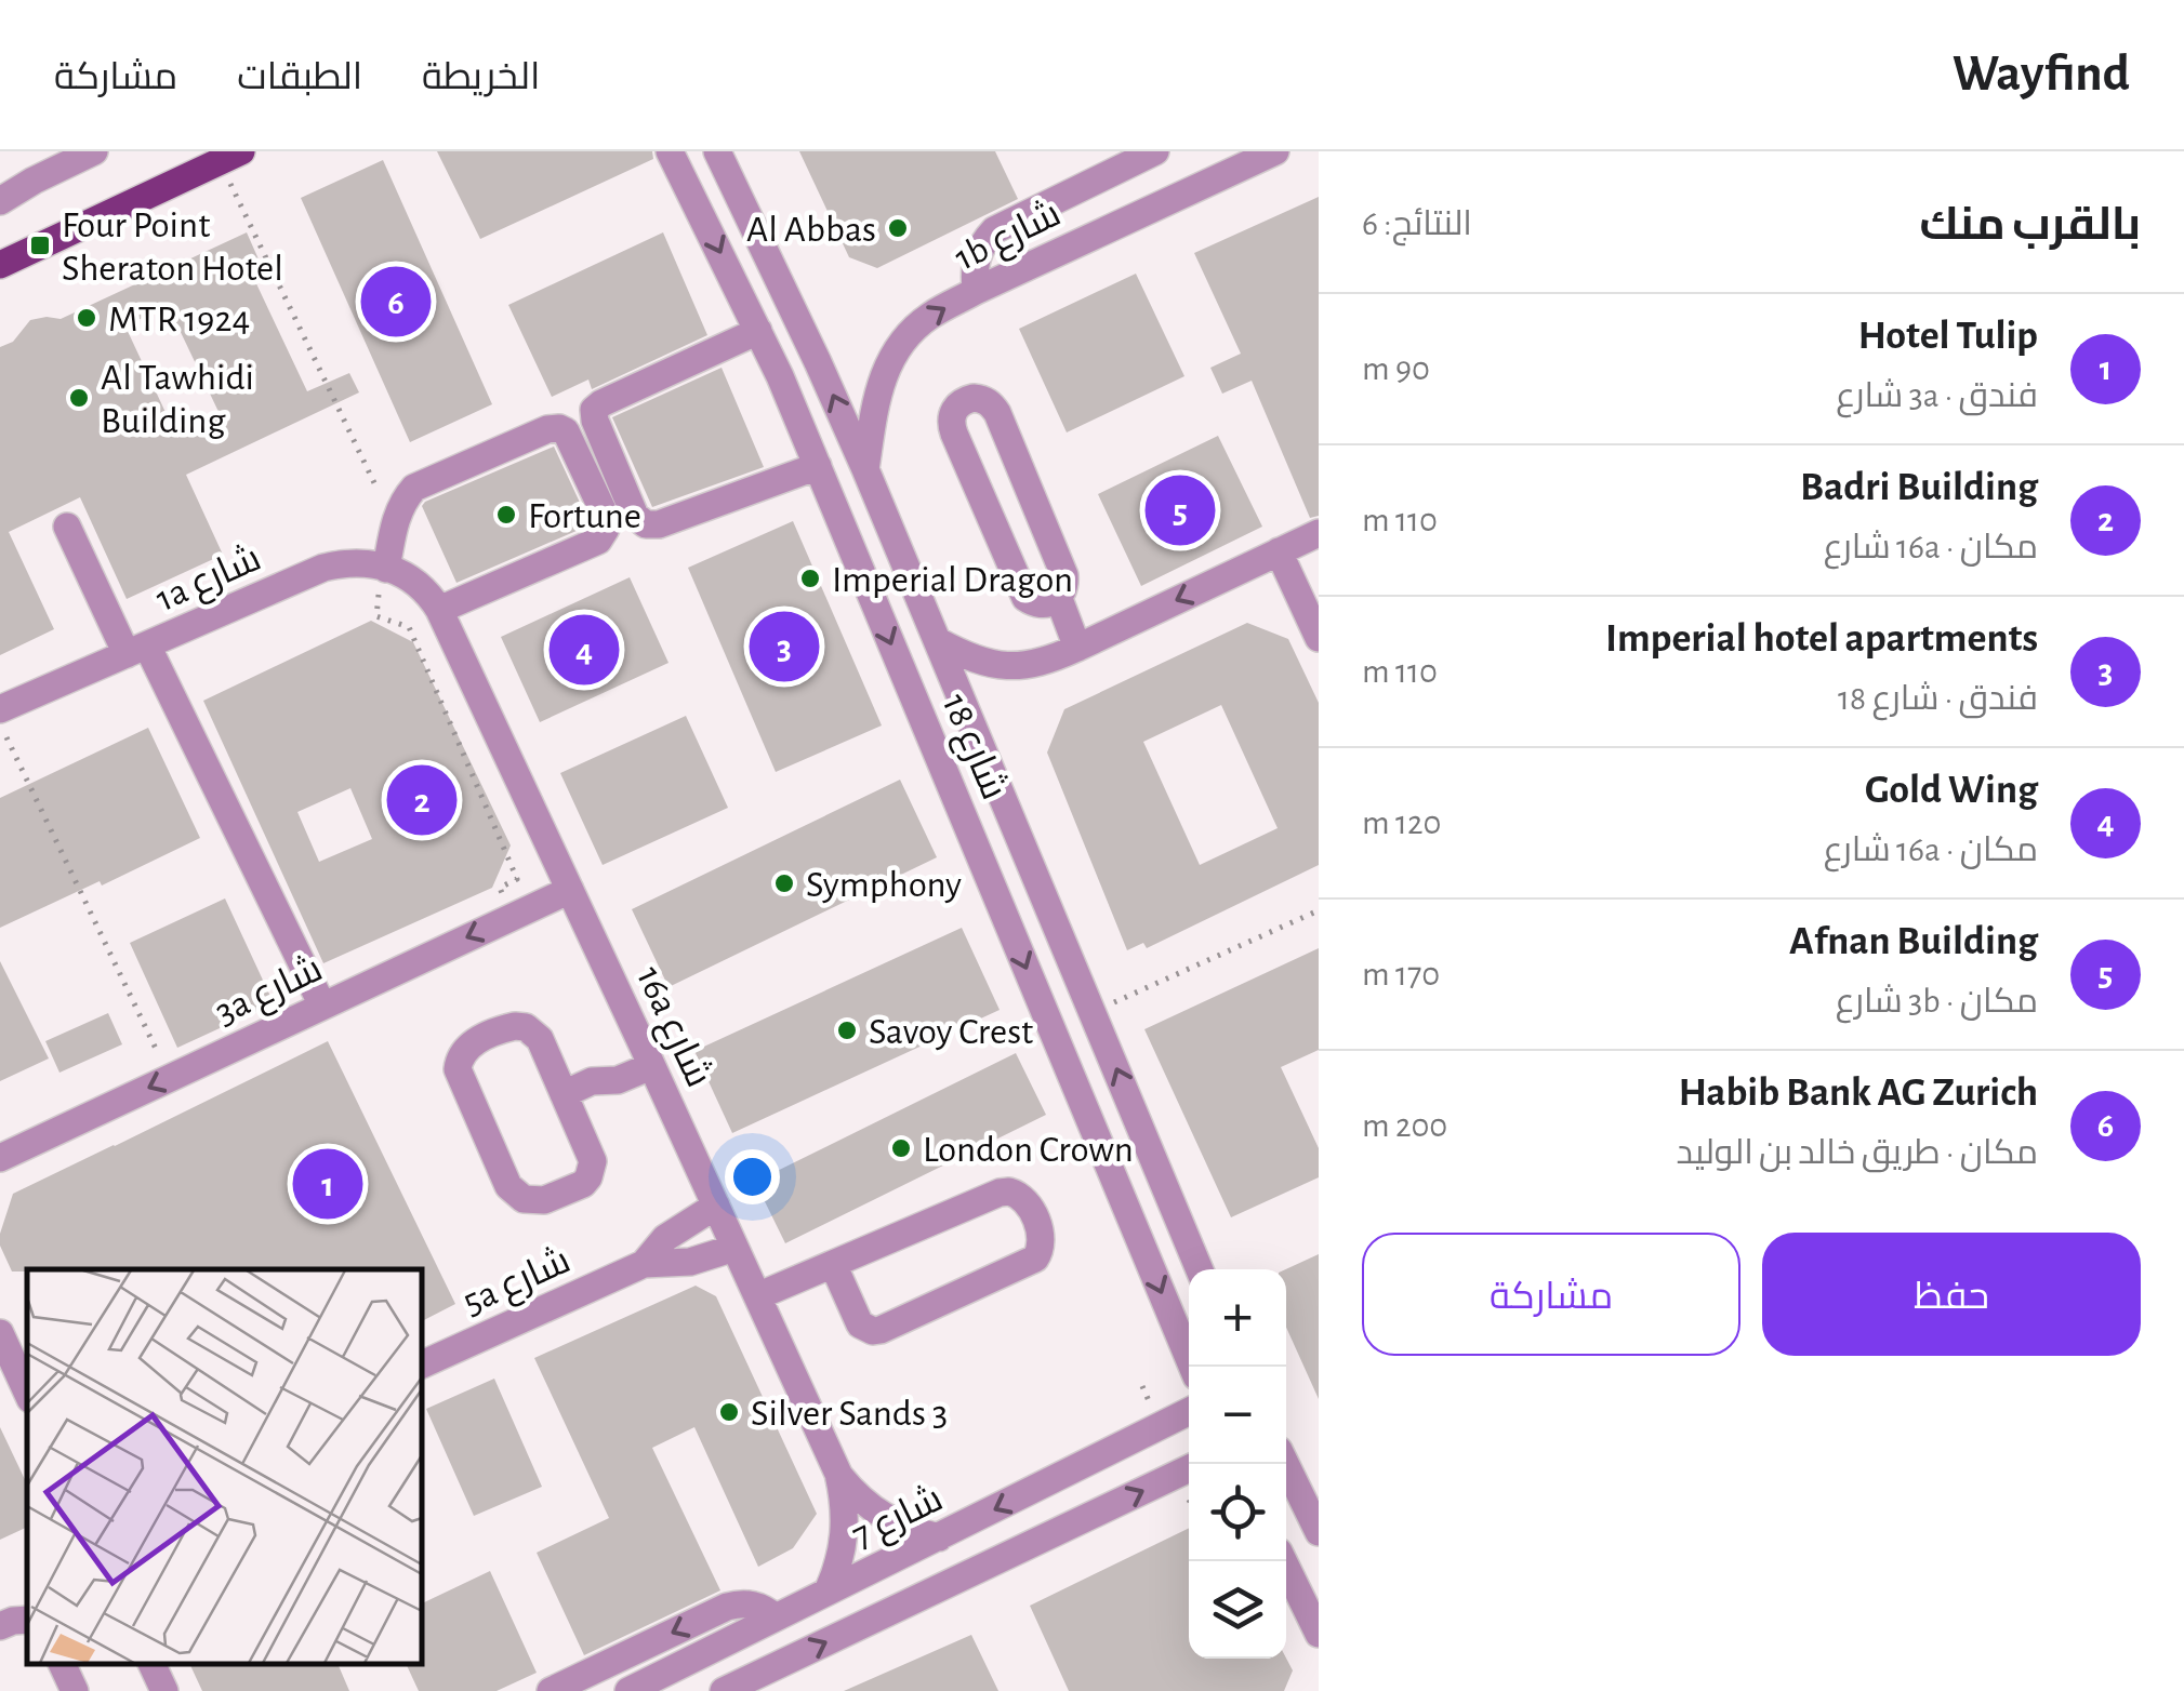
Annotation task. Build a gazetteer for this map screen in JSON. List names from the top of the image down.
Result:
{
  "streets": {
    "street": [
      "1b شارع",
      "1a شارع",
      "شارع 18",
      "3a شارع",
      "16a شارع",
      "5a شارع",
      "شارع 7"
    ]
  },
  "crossings": [
    ["1b شارع", "شارع 18"],
    ["3a شارع", "16a شارع"],
    ["16a شارع", "5a شارع"],
    ["16a شارع", "شارع 7"]
  ],
  "one_way": ["1b شارع", "3a شارع"],
  "places": {
    "other": [
      "Al Abbas",
      "MTR 1924",
      "Al Tawhidi Building",
      "Fortune",
      "Imperial Dragon",
      "Symphony",
      "Savoy Crest",
      "London Crown",
      "Silver Sands 3"
    ],
    "transit": ["Four Point Sheraton Hotel"]
  },
  "page": {
    "header": "Wayfind",
    "nav": ["الخريطة", "الطبقات", "مشاركة"],
    "heading": ["بالقرب منك", "النتائج: 6"],
    "pins": [
      "6",
      "5",
      "3",
      "4",
      "2",
      "1"
    ],
    "list": [
      {
        "mark": "1",
        "name": "Hotel Tulip",
        "note": "فندق · 3a شارع",
        "value": "90 m"
      },
      {
        "mark": "2",
        "name": "Badri Building",
        "note": "مكان · 16a شارع",
        "value": "110 m"
      },
      {
        "mark": "3",
        "name": "Imperial hotel apartments",
        "note": "فندق · شارع 18",
        "value": "110 m"
      },
      {
        "mark": "4",
        "name": "Gold Wing",
        "note": "مكان · 16a شارع",
        "value": "120 m"
      },
      {
        "mark": "5",
        "name": "Afnan Building",
        "note": "مكان · 3b شارع",
        "value": "170 m"
      },
      {
        "mark": "6",
        "name": "Habib Bank AG Zurich",
        "note": "مكان · طريق خالد بن الوليد",
        "value": "200 m"
      }
    ],
    "buttons": ["حفظ", "مشاركة"],
    "map_buttons": ["+", "−"]
  }
}
